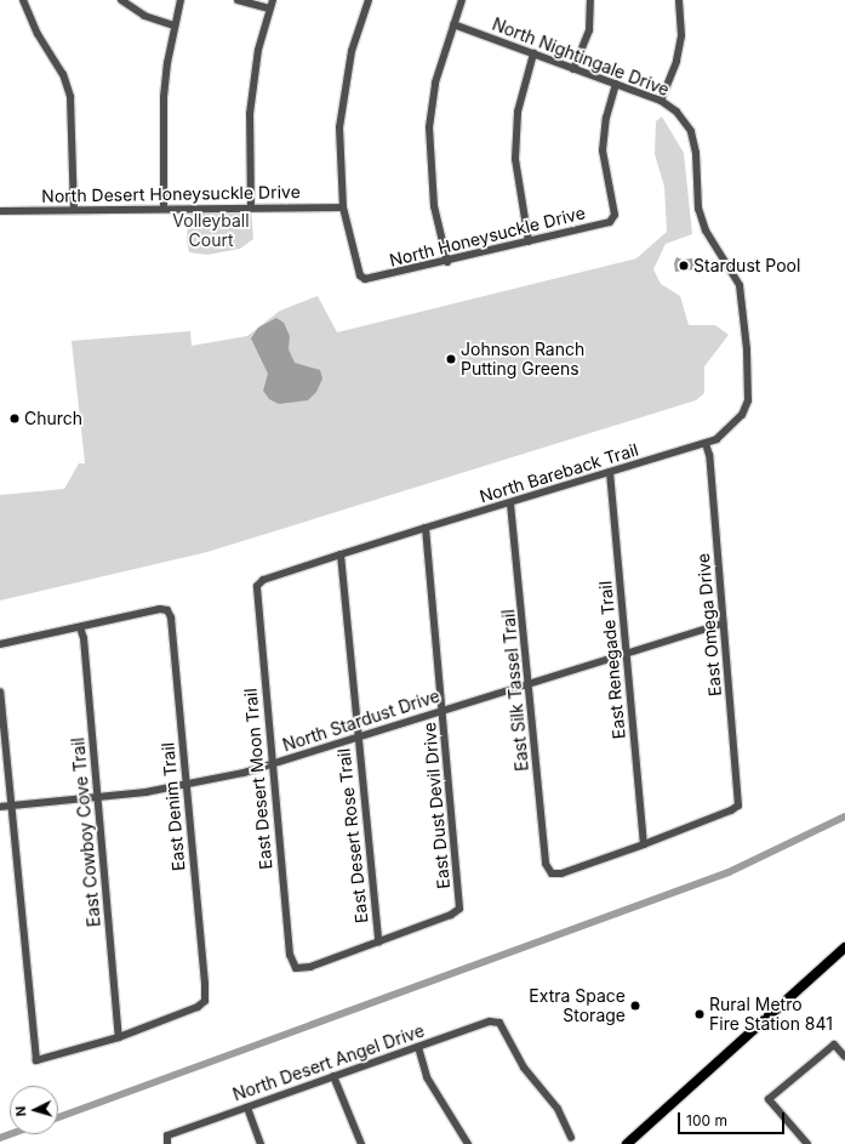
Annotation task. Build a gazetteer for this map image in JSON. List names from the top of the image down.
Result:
{
  "streets": {
    "street": [
      "North Nightingale Drive",
      "North Desert Honeysuckle Drive",
      "North Honeysuckle Drive",
      "North Bareback Trail",
      "East Omega Drive",
      "East Renegade Trail",
      "East Silk Tassel Trail",
      "North Stardust Drive",
      "East Desert Moon Trail",
      "East Dust Devil Drive",
      "East Denim Trail",
      "East Cowboy Cove Trail",
      "East Desert Rose Trail",
      "North Desert Angel Drive"
    ]
  },
  "crossings": [
    ["North Nightingale Drive", "North Honeysuckle Drive"],
    ["North Nightingale Drive", "North Bareback Trail"],
    ["North Desert Honeysuckle Drive", "North Honeysuckle Drive"],
    ["North Bareback Trail", "East Omega Drive"],
    ["North Bareback Trail", "East Renegade Trail"],
    ["North Bareback Trail", "East Silk Tassel Trail"],
    ["North Bareback Trail", "East Desert Moon Trail"],
    ["North Bareback Trail", "East Dust Devil Drive"],
    ["North Bareback Trail", "East Desert Rose Trail"],
    ["East Omega Drive", "East Renegade Trail"],
    ["East Omega Drive", "East Silk Tassel Trail"],
    ["East Omega Drive", "North Stardust Drive"],
    ["East Renegade Trail", "East Silk Tassel Trail"],
    ["East Renegade Trail", "North Stardust Drive"],
    ["East Silk Tassel Trail", "North Stardust Drive"],
    ["North Stardust Drive", "East Desert Moon Trail"],
    ["North Stardust Drive", "East Dust Devil Drive"],
    ["North Stardust Drive", "East Denim Trail"],
    ["North Stardust Drive", "East Cowboy Cove Trail"],
    ["North Stardust Drive", "East Desert Rose Trail"],
    ["East Desert Moon Trail", "East Dust Devil Drive"],
    ["East Desert Moon Trail", "East Desert Rose Trail"],
    ["East Dust Devil Drive", "East Desert Rose Trail"],
    ["East Denim Trail", "East Cowboy Cove Trail"]
  ],
  "parks": ["Volleyball Court"],
  "places": [
    "Stardust Pool",
    "Johnson Ranch Putting Greens",
    "Church",
    "Extra Space Storage",
    "Rural Metro Fire Station 841"
  ],
  "scale_bar": "100 m",
  "north": "left"
}
